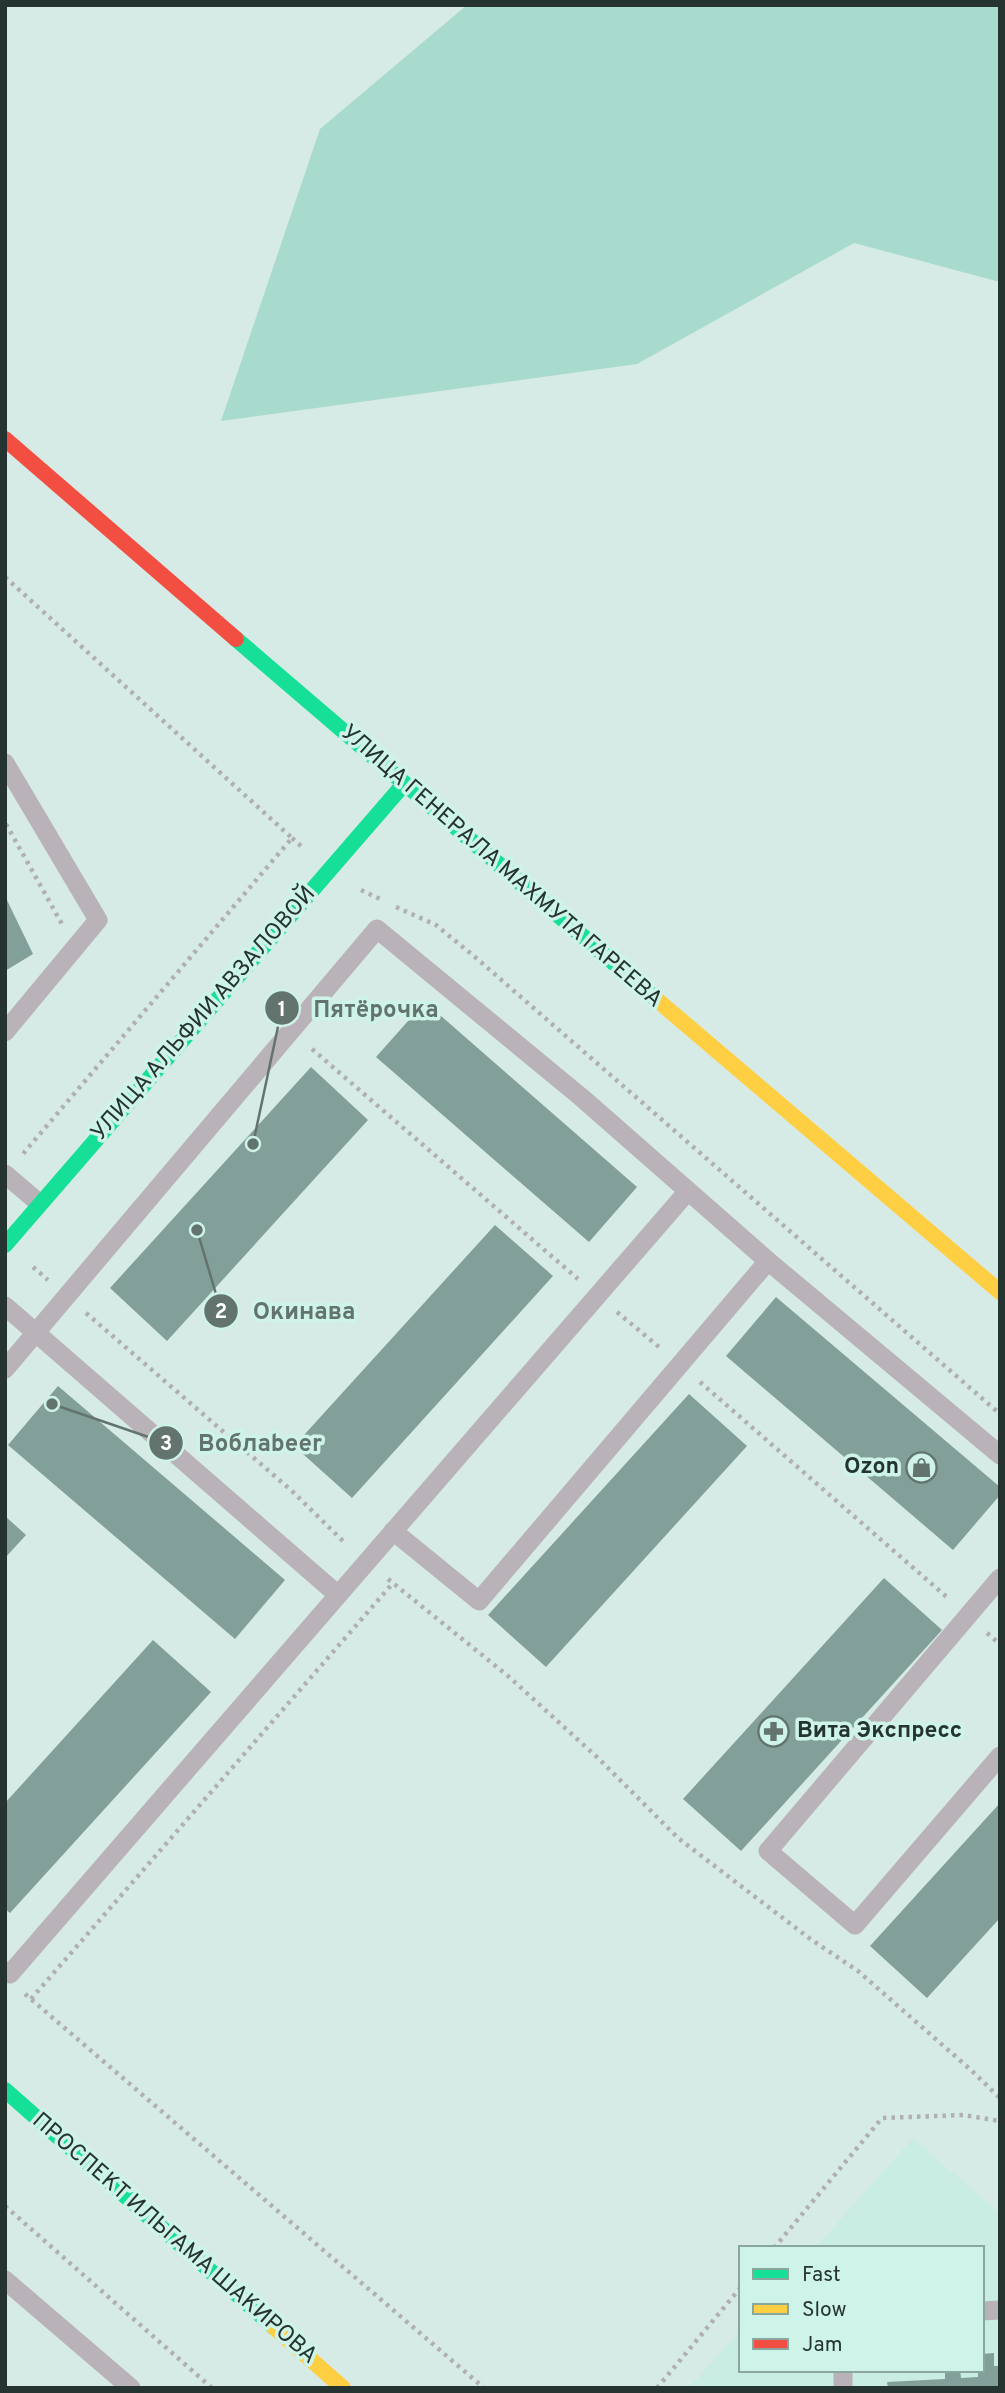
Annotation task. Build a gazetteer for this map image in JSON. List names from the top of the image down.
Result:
{
  "streets": {
    "street": ["УЛИЦА ГЕНЕРАЛА МАХМУТА ГАРЕЕВА", "УЛИЦА АЛЬФИИ АВЗАЛОВОЙ", "ПРОСПЕКТ ИЛЬГАМА ШАКИРОВА"]
  },
  "crossings": [
    ["УЛИЦА ГЕНЕРАЛА МАХМУТА ГАРЕЕВА", "УЛИЦА АЛЬФИИ АВЗАЛОВОЙ"]
  ],
  "places": {
    "other": ["Пятёрочка", "Окинава", "Воблаbeer"],
    "shop": ["Ozon"],
    "pharmacy": ["Вита Экспресс"]
  },
  "legend": ["Fast", "Slow", "Jam"]
}
